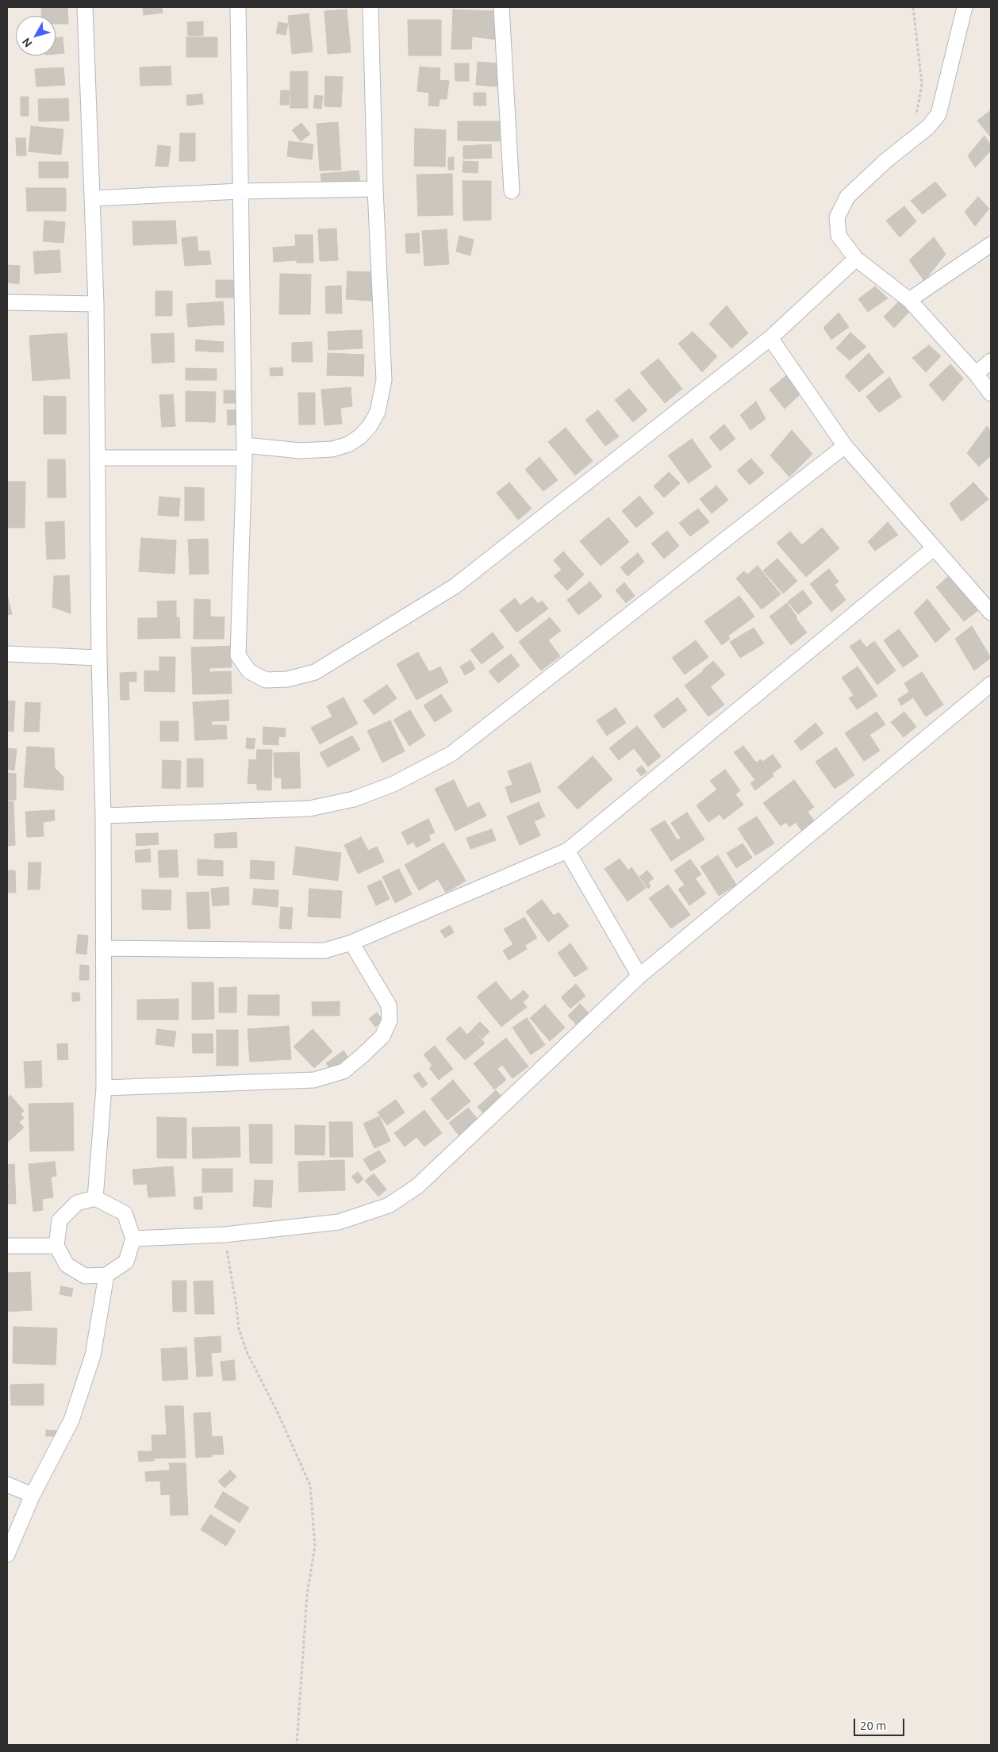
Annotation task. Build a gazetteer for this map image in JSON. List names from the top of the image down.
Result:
{
  "scale_bar": "20 m",
  "north": "bottom left"
}
